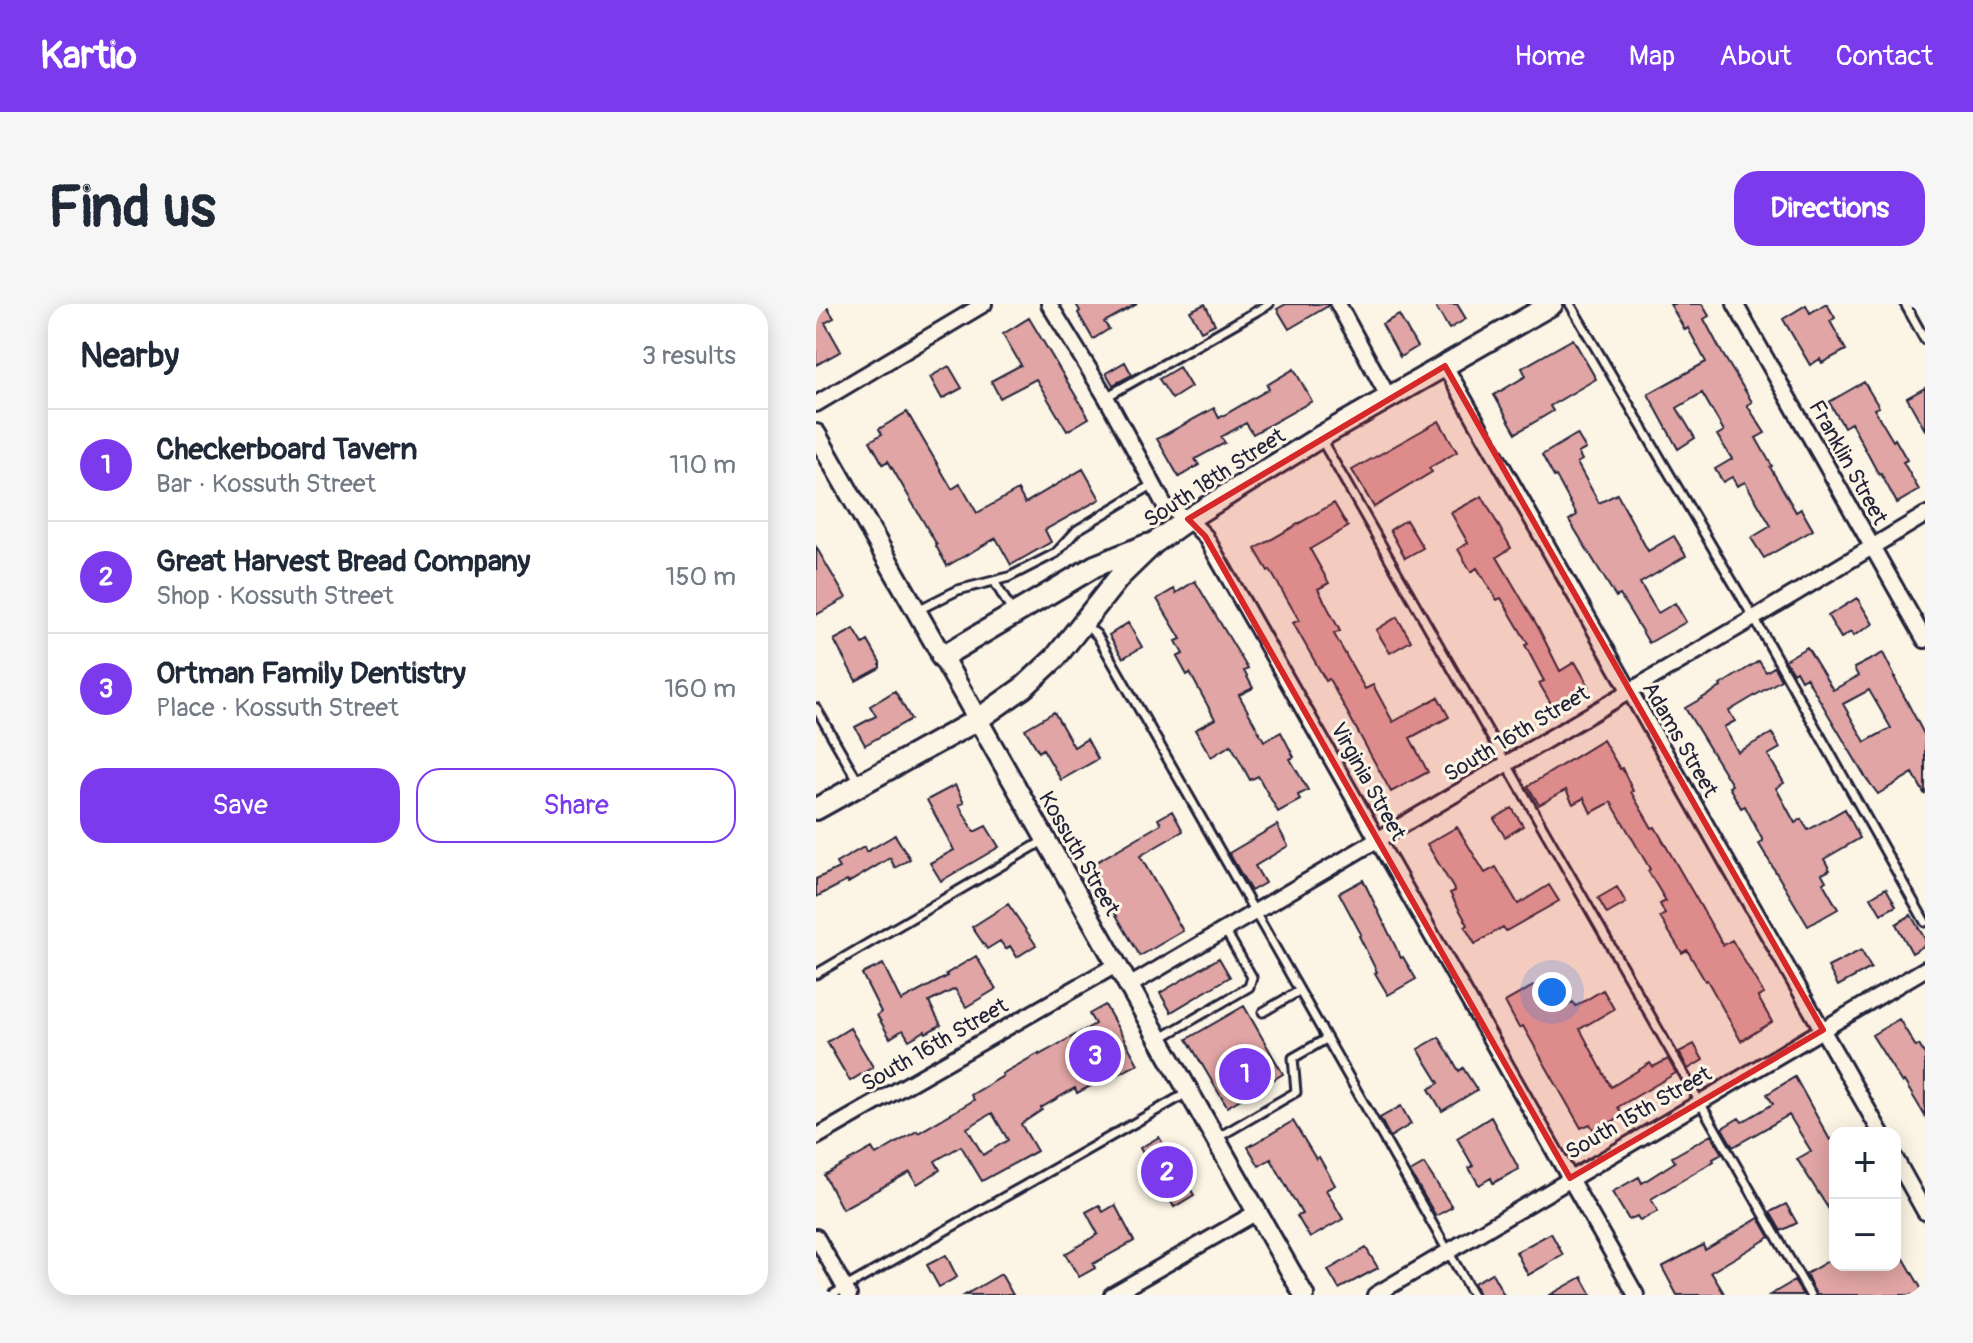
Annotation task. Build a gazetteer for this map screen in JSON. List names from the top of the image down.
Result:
{
  "streets": {
    "main road": ["South 18th Street"],
    "street": [
      "Franklin Street",
      "South 16th Street",
      "Adams Street",
      "Virginia Street",
      "Kossuth Street",
      "South 15th Street"
    ]
  },
  "crossings": [
    ["Franklin Street", "South 16th Street"],
    ["South 18th Street", "Adams Street"],
    ["South 18th Street", "Virginia Street"],
    ["South 18th Street", "Kossuth Street"],
    ["South 16th Street", "Adams Street"],
    ["South 16th Street", "Virginia Street"],
    ["South 16th Street", "Kossuth Street"],
    ["Adams Street", "South 15th Street"],
    ["Virginia Street", "South 15th Street"]
  ],
  "page": {
    "header": "Kartio",
    "nav": [
      "Home",
      "Map",
      "About",
      "Contact"
    ],
    "buttons": [
      "Directions",
      ["Save", "Share"]
    ],
    "title": "Find us",
    "heading": ["Nearby", "3 results"],
    "list": [
      {
        "mark": "1",
        "name": "Checkerboard Tavern",
        "note": "Bar · Kossuth Street",
        "value": "110 m"
      },
      {
        "mark": "2",
        "name": "Great Harvest Bread Company",
        "note": "Shop · Kossuth Street",
        "value": "150 m"
      },
      {
        "mark": "3",
        "name": "Ortman Family Dentistry",
        "note": "Place · Kossuth Street",
        "value": "160 m"
      }
    ],
    "pins": ["3", "1", "2"],
    "map_buttons": ["+", "−"]
  }
}
